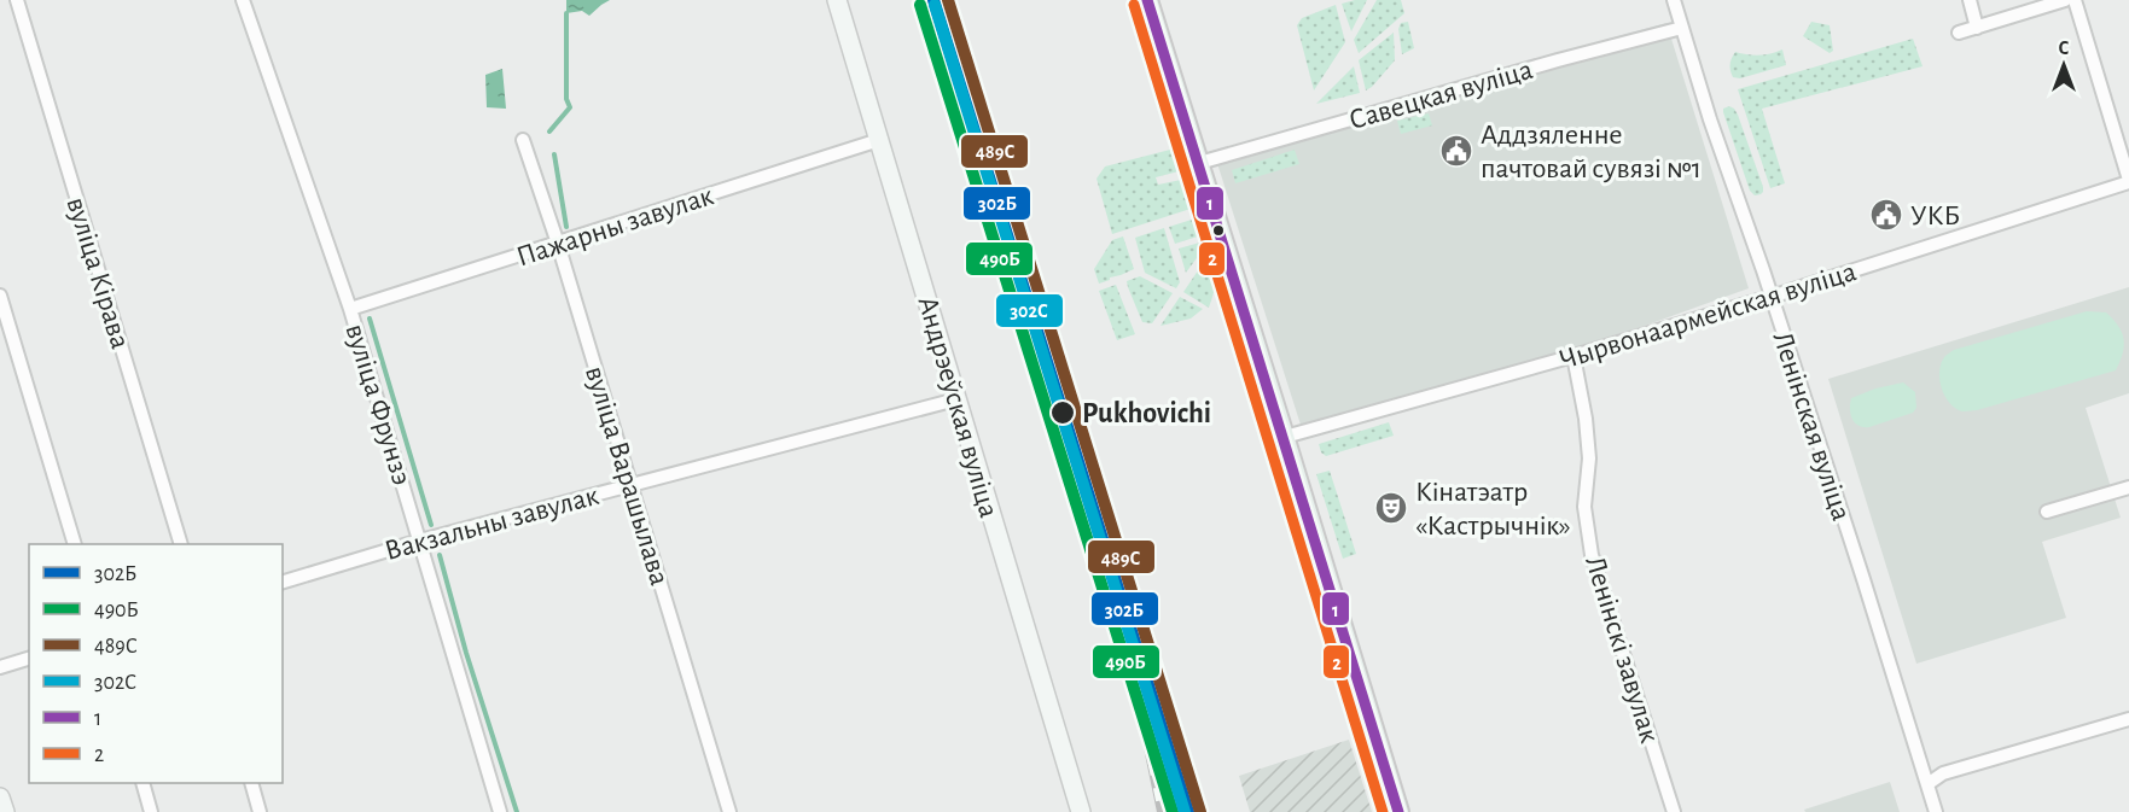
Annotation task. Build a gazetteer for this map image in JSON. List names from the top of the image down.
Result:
{
  "streets": {
    "main road": ["Андрэеўская вуліца"],
    "street": [
      "Савецкая вуліца",
      "Пажарны завулак",
      "вуліца Кірава",
      "Чырвонаармейская вуліца",
      "вуліца Фрунзэ",
      "Ленінская вуліца",
      "вуліца Варашылава",
      "Вакзальны завулак",
      "Ленінскі завулак"
    ]
  },
  "crossings": [
    ["Савецкая вуліца", "Ленінская вуліца"],
    ["Пажарны завулак", "вуліца Фрунзэ"],
    ["Пажарны завулак", "Андрэеўская вуліца"],
    ["Пажарны завулак", "вуліца Варашылава"],
    ["Чырвонаармейская вуліца", "Ленінская вуліца"],
    ["Чырвонаармейская вуліца", "Ленінскі завулак"],
    ["вуліца Фрунзэ", "Вакзальны завулак"],
    ["Андрэеўская вуліца", "Вакзальны завулак"],
    ["вуліца Варашылава", "Вакзальны завулак"]
  ],
  "places": {
    "public building": ["Аддзяленне пачтовай сувязі №1", "УКБ"],
    "other": ["Pukhovichi"],
    "theatre": ["Кінатэатр «Кастрычнік»"]
  },
  "lines": [
    "transit line 302Б",
    "transit line 489С",
    "transit line 1",
    "transit line 490Б",
    "transit line 302С",
    "transit line 2"
  ],
  "legend": [
    "302Б",
    "490Б",
    "489С",
    "302С",
    "1",
    "2"
  ],
  "north": "top"
}
